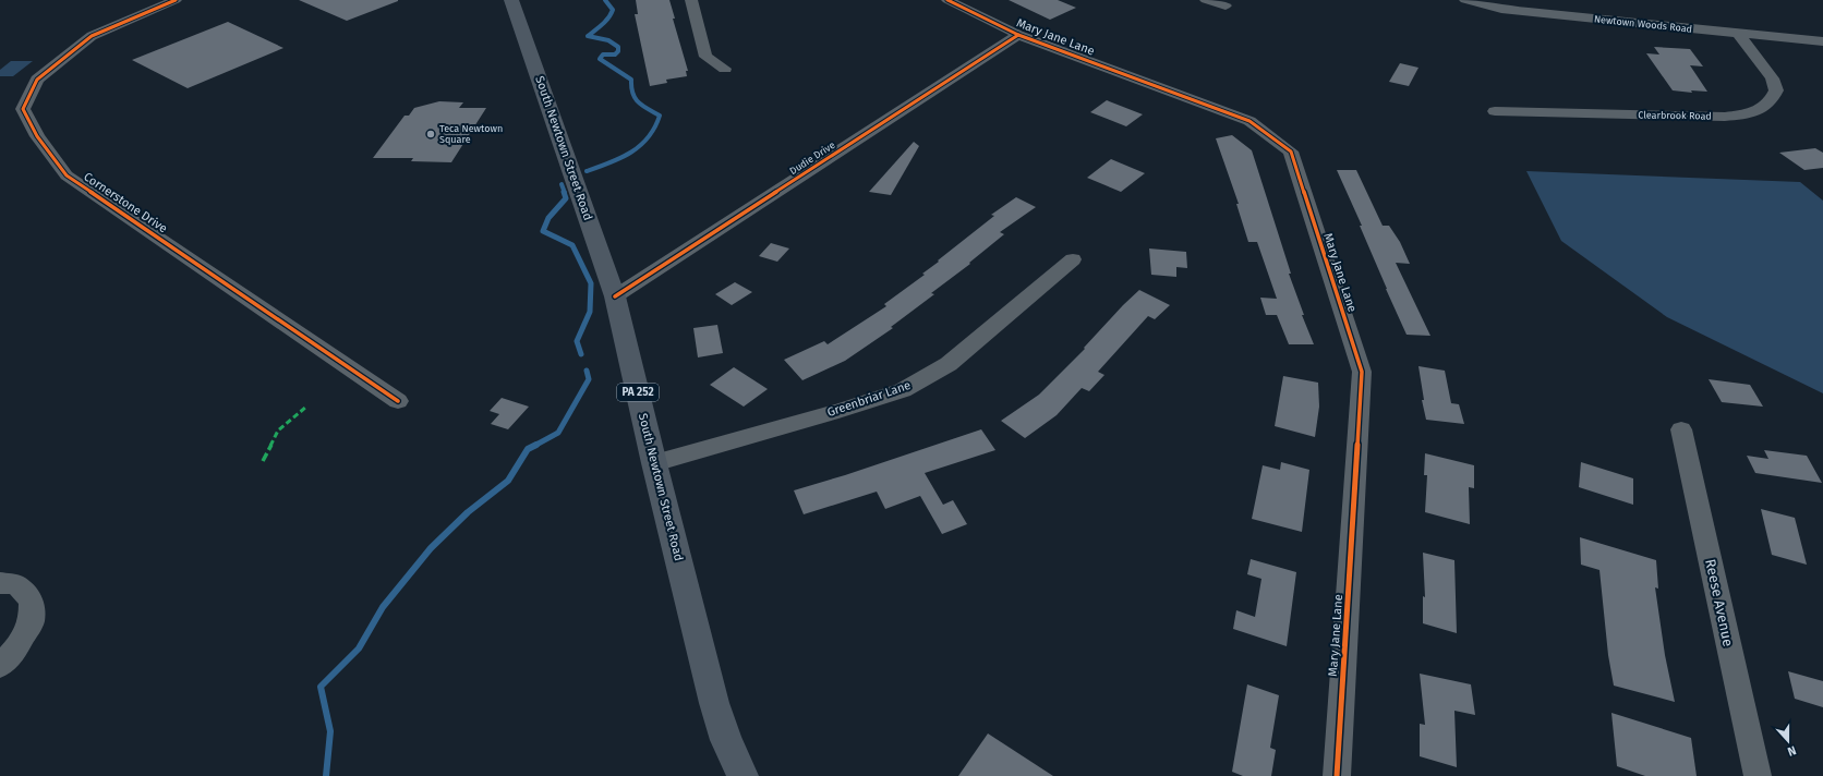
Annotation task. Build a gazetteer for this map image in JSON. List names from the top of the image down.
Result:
{
  "streets": {
    "main road": ["South Newtown Street Road", "PA 252"],
    "street": [
      "Newtown Woods Road",
      "Mary Jane Lane",
      "Clearbrook Road",
      "Dudie Drive",
      "Cornerstone Drive",
      "Greenbriar Lane",
      "Reese Avenue"
    ]
  },
  "crossings": [
    ["Newtown Woods Road", "Clearbrook Road"],
    ["Mary Jane Lane", "Dudie Drive"],
    ["South Newtown Street Road", "Dudie Drive"],
    ["South Newtown Street Road", "Greenbriar Lane"]
  ],
  "places": ["Teca Newtown Square"],
  "north": "bottom"
}
